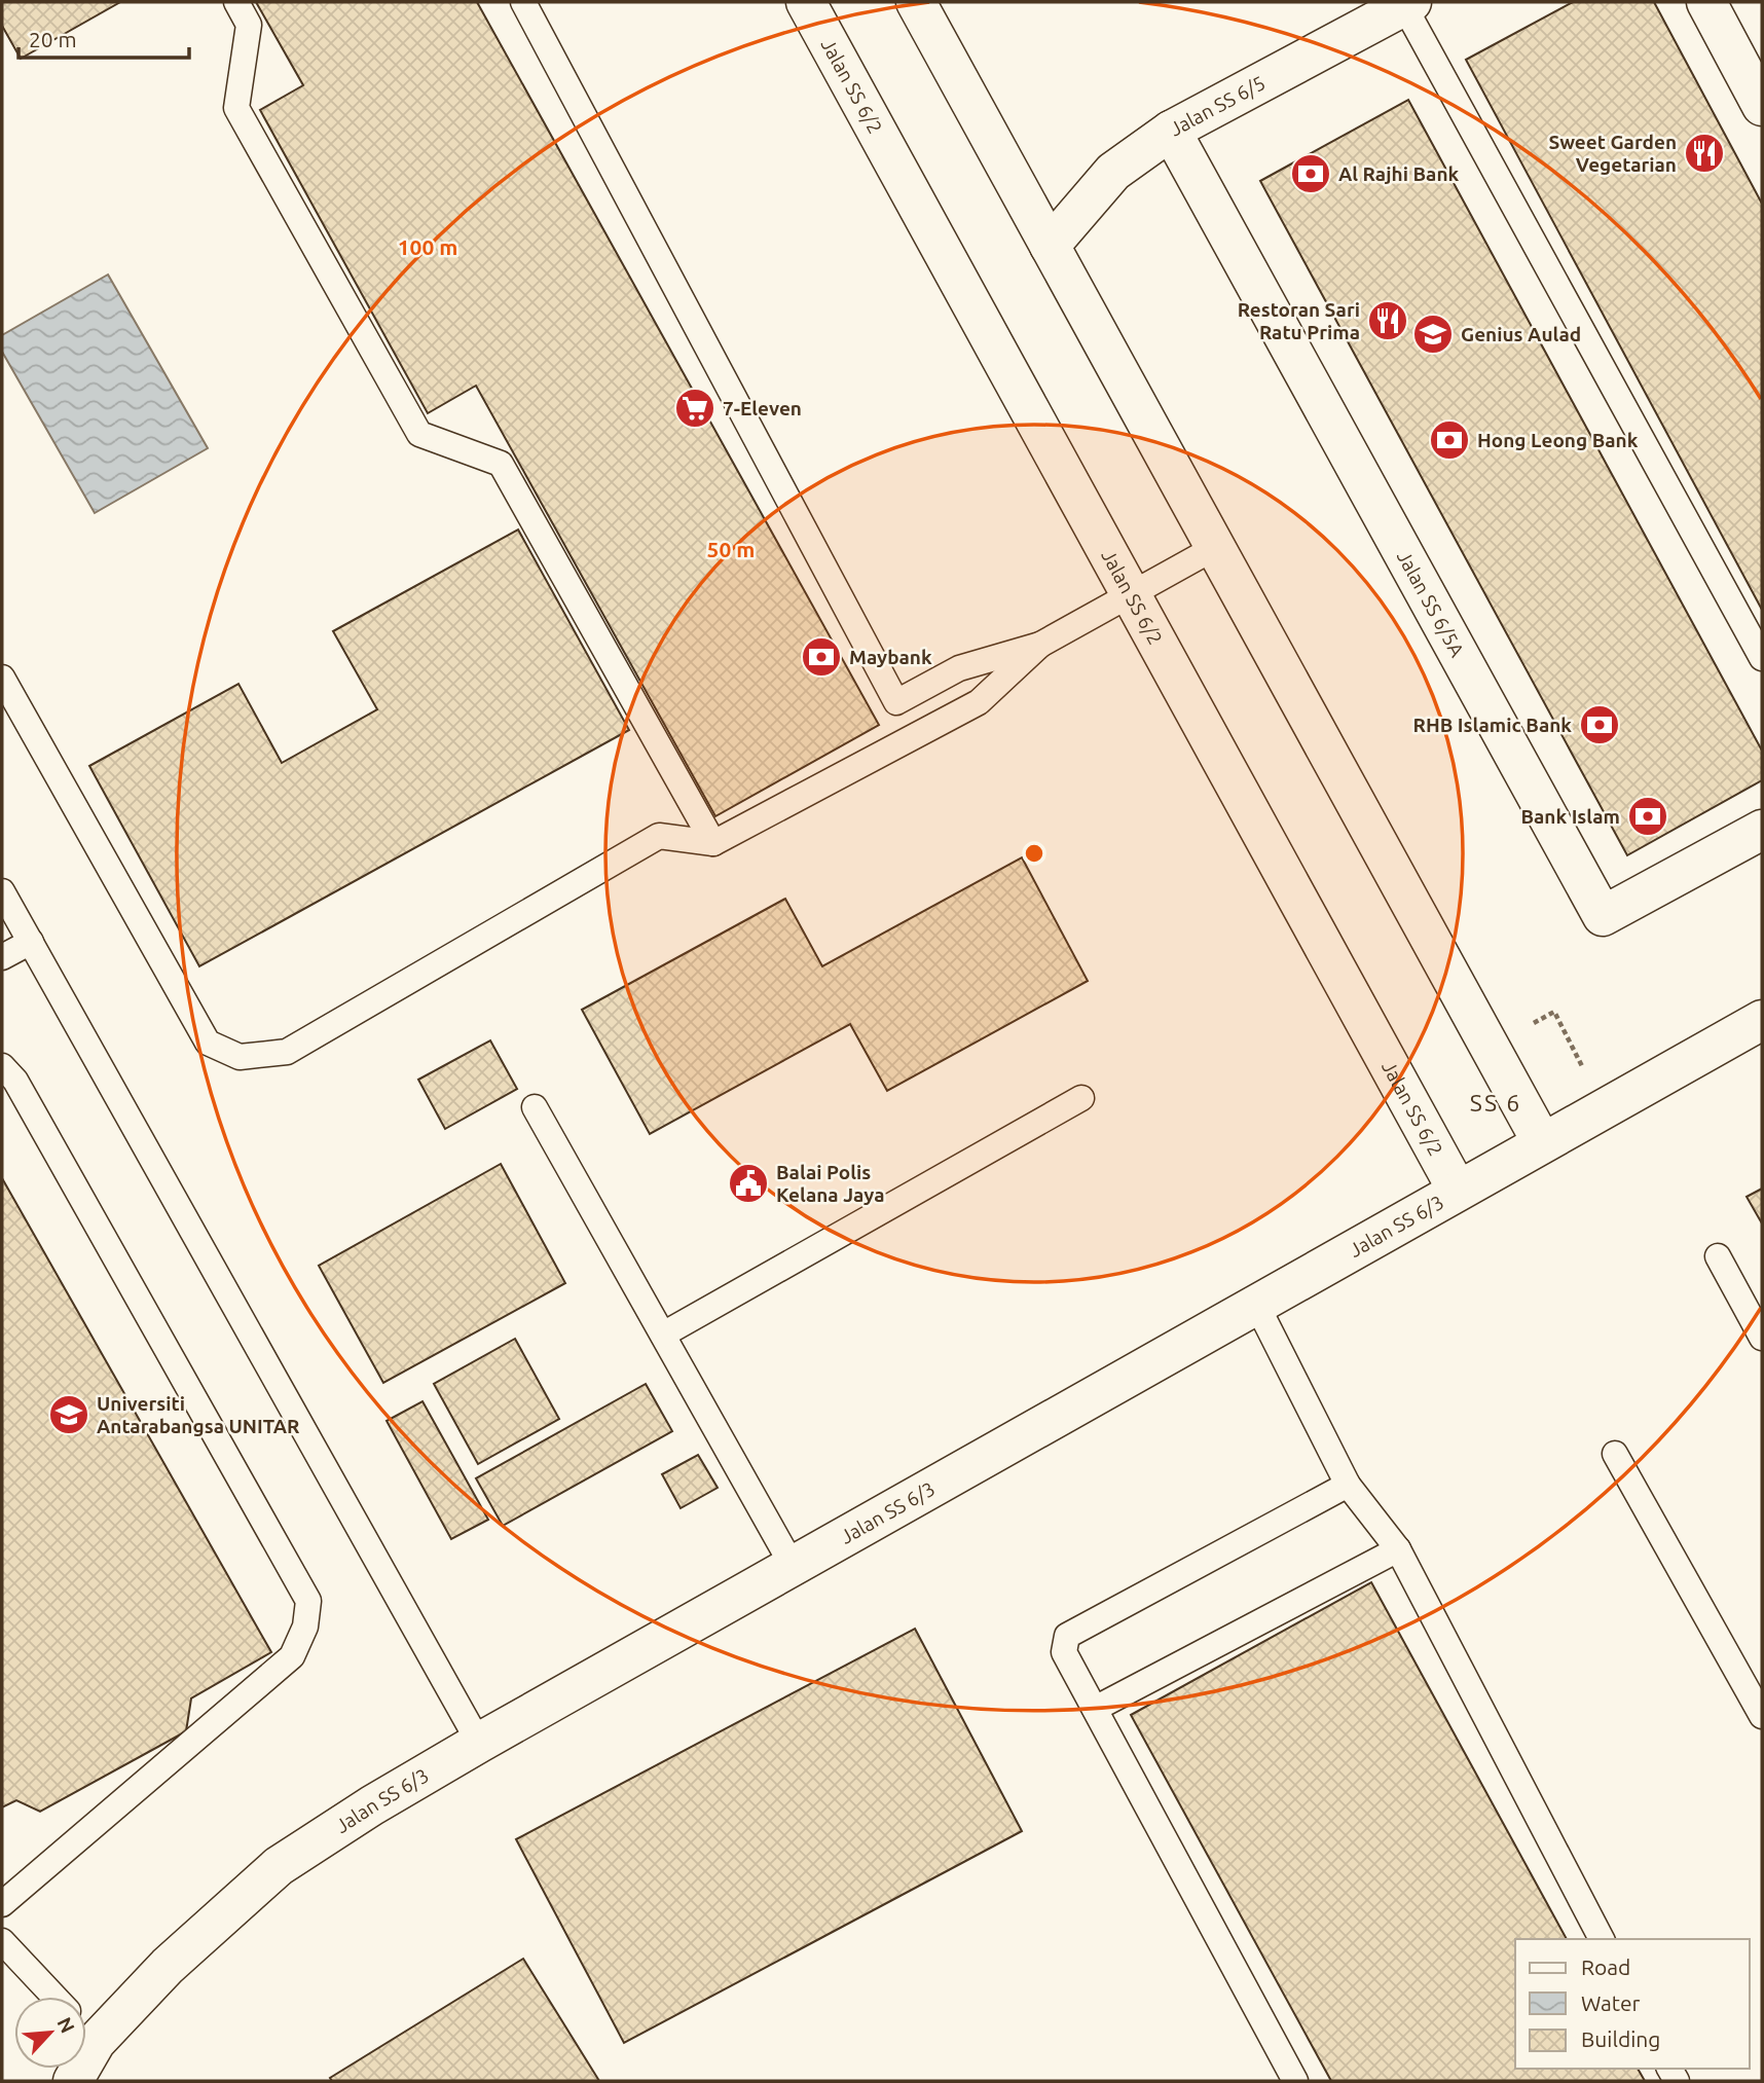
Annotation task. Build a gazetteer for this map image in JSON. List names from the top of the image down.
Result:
{
  "streets": {
    "street": [
      "Jalan SS 6/2",
      "Jalan SS 6/5",
      "Jalan SS 6/5A",
      "Jalan SS 6/3"
    ]
  },
  "crossings": [
    ["Jalan SS 6/2", "Jalan SS 6/3"],
    ["Jalan SS 6/5", "Jalan SS 6/5A"]
  ],
  "districts": ["SS 6"],
  "places": {
    "restaurant": ["Sweet Garden Vegetarian", "Restoran Sari Ratu Prima"],
    "bank": [
      "Al Rajhi Bank",
      "Hong Leong Bank",
      "Maybank",
      "RHB Islamic Bank",
      "Bank Islam"
    ],
    "school or university": ["Genius Aulad", "Universiti Antarabangsa UNITAR"],
    "supermarket": ["7-Eleven"],
    "public building": ["Balai Polis Kelana Jaya"]
  },
  "legend": ["Road", "Water", "Building"],
  "scale_bar": "20 m",
  "north": "top right",
  "rings": ["100 m", "50 m"]
}
